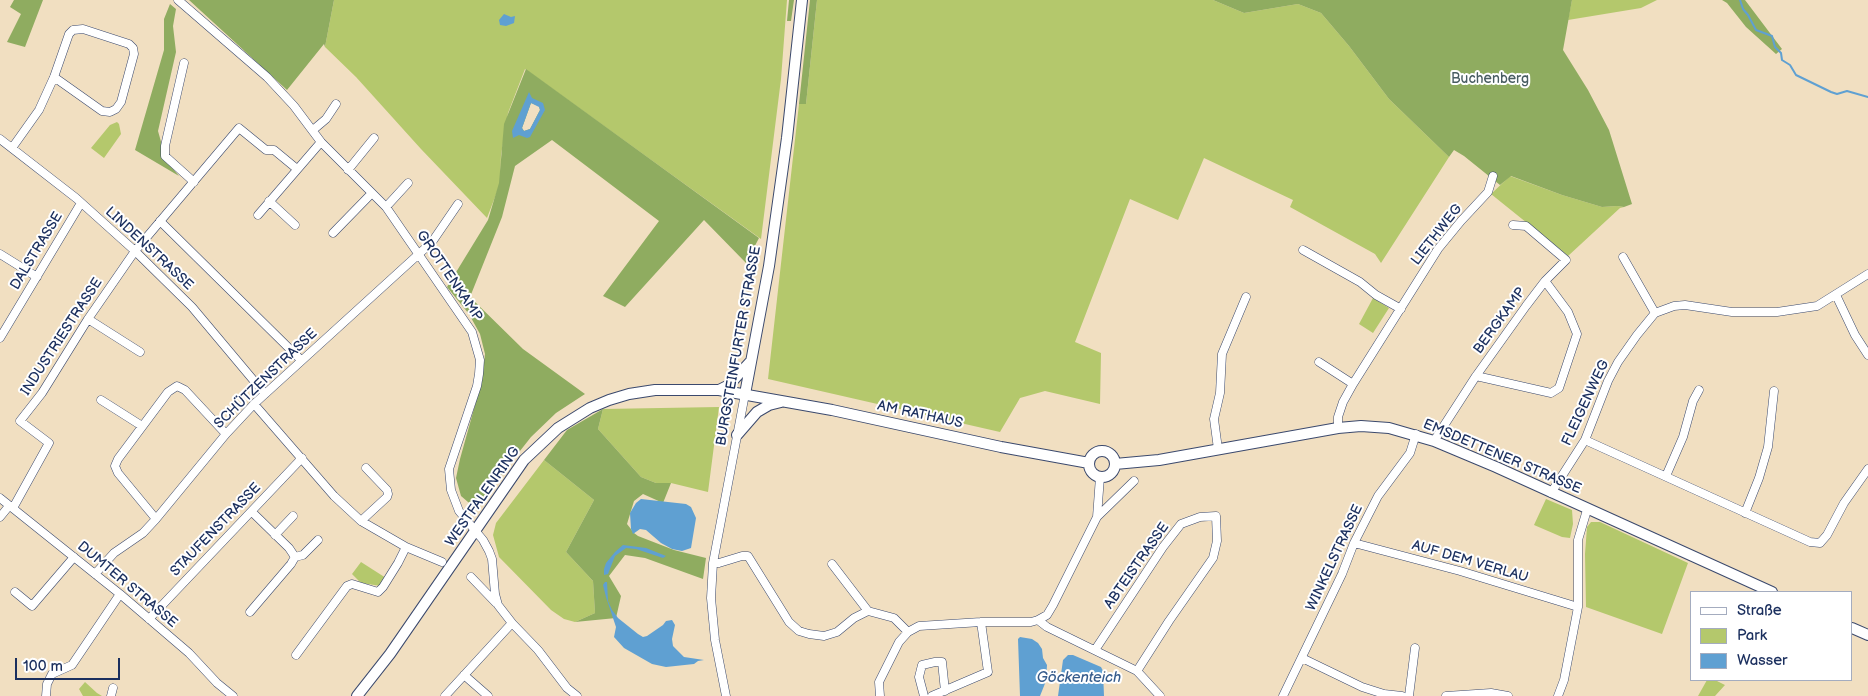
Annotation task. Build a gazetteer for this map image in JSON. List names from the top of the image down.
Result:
{
  "streets": {
    "main road": [
      "BURGSTEINFURTER STRASSE",
      "AM RATHAUS",
      "EMSDETTENER STRASSE",
      "WESTFALENRING"
    ],
    "street": [
      "LIETHWEG",
      "LINDENSTRASSE",
      "DALSTRASSE",
      "GROTTENKAMP",
      "BERGKAMP",
      "INDUSTRIESTRASSE",
      "SCHÜTZENSTRASSE",
      "FLEIGENWEG",
      "STAUFENSTRASSE",
      "WINKELSTRASSE",
      "AUF DEM VERLAU",
      "ABTEISTRASSE",
      "DUMTER STRASSE"
    ]
  },
  "crossings": [
    ["LIETHWEG", "EMSDETTENER STRASSE"],
    ["LINDENSTRASSE", "DALSTRASSE"],
    ["LINDENSTRASSE", "INDUSTRIESTRASSE"],
    ["LINDENSTRASSE", "SCHÜTZENSTRASSE"],
    ["GROTTENKAMP", "SCHÜTZENSTRASSE"],
    ["GROTTENKAMP", "WESTFALENRING"],
    ["BERGKAMP", "EMSDETTENER STRASSE"],
    ["INDUSTRIESTRASSE", "DUMTER STRASSE"],
    ["BURGSTEINFURTER STRASSE", "AM RATHAUS"],
    ["BURGSTEINFURTER STRASSE", "WESTFALENRING"],
    ["SCHÜTZENSTRASSE", "DUMTER STRASSE"],
    ["FLEIGENWEG", "EMSDETTENER STRASSE"],
    ["AM RATHAUS", "EMSDETTENER STRASSE"],
    ["AM RATHAUS", "WESTFALENRING"],
    ["EMSDETTENER STRASSE", "WINKELSTRASSE"],
    ["STAUFENSTRASSE", "DUMTER STRASSE"],
    ["WINKELSTRASSE", "AUF DEM VERLAU"]
  ],
  "water": ["Göckenteich"],
  "parks": ["Buchenberg"],
  "legend": ["Straße", "Park", "Wasser"],
  "scale_bar": "100 m"
}
